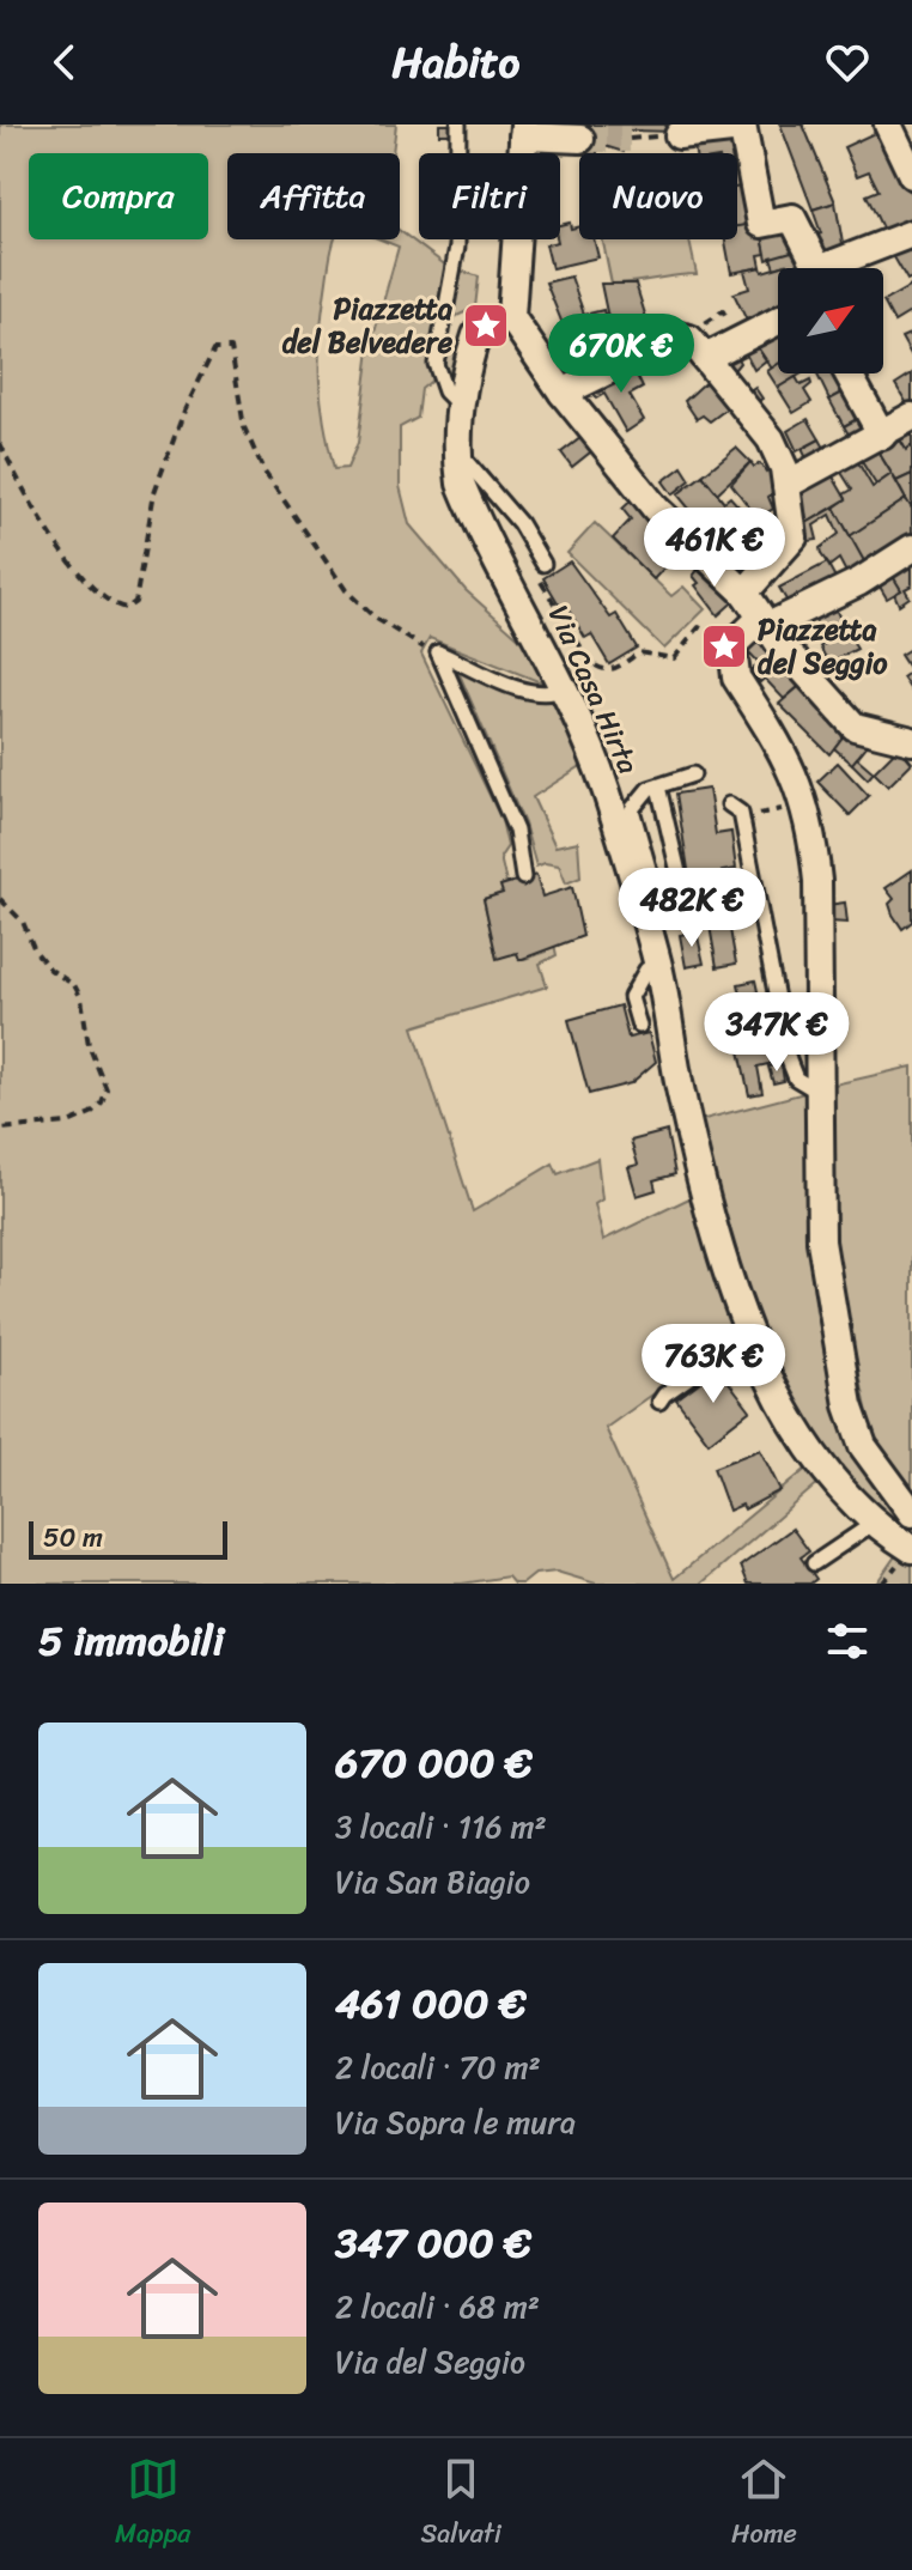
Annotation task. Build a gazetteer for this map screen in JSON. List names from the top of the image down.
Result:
{
  "streets": {
    "street": ["Via Casa Hirta"]
  },
  "places": {
    "place": ["Piazzetta del Belvedere", "Piazzetta del Seggio"]
  },
  "scale_bar": "50 m",
  "north": "top right",
  "page": {
    "header": "Habito",
    "chip": [
      "Compra",
      "Affitta",
      "Filtri",
      "Nuovo"
    ],
    "price": [
      "670K €",
      "461K €",
      "482K €",
      "347K €",
      "763K €"
    ],
    "scale": "50 m",
    "heading": "5 immobili",
    "list": [
      {
        "name": "670 000 €",
        "note": "3 locali · 116 m² · Via San Biagio"
      },
      {
        "name": "461 000 €",
        "note": "2 locali · 70 m² · Via Sopra le mura"
      },
      {
        "name": "347 000 €",
        "note": "2 locali · 68 m² · Via del Seggio"
      }
    ],
    "tabs": ["Mappa", "Salvati", "Home"]
  }
}
